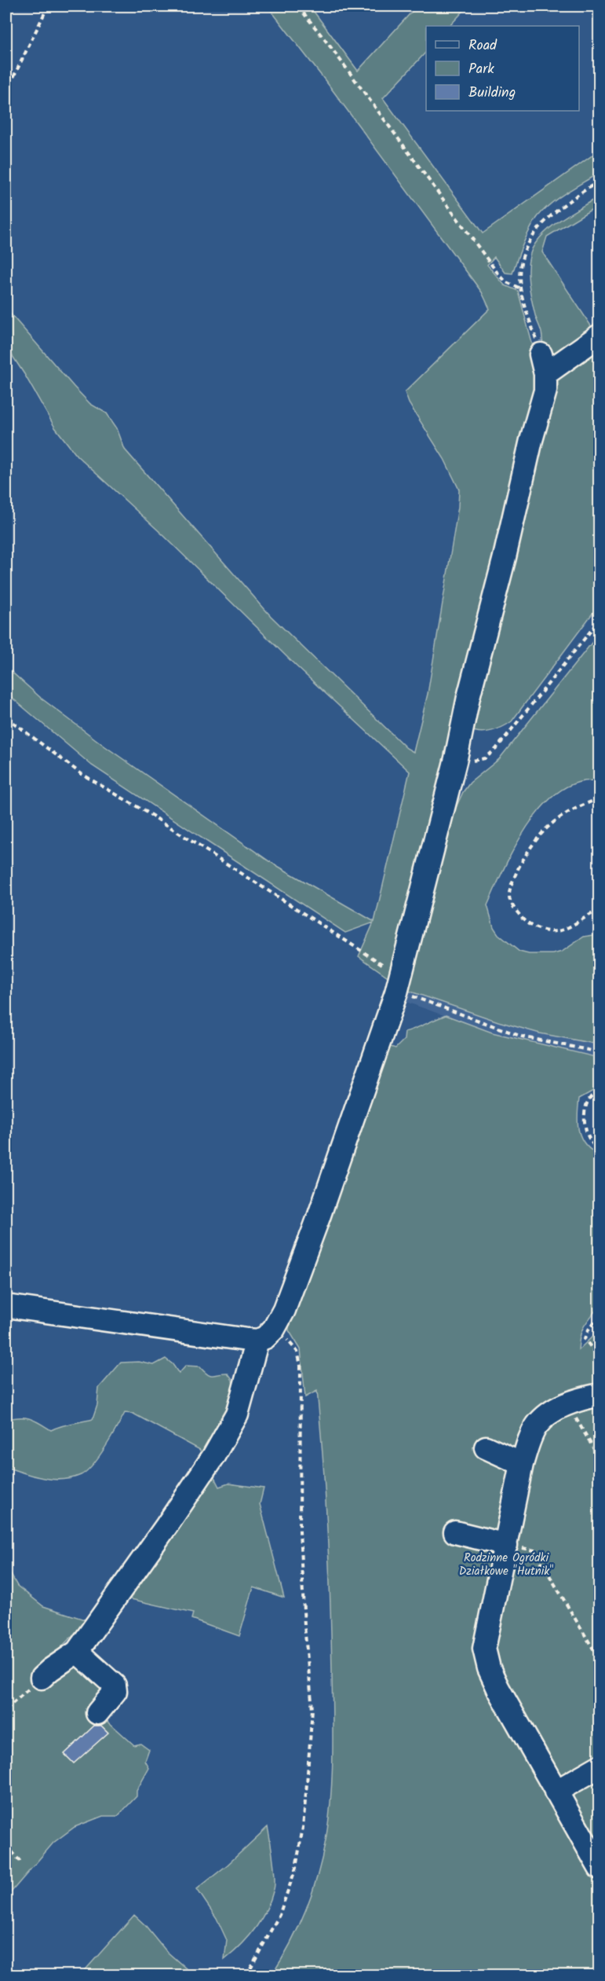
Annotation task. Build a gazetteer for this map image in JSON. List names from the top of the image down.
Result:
{
  "parks": ["Rodzinne Ogródki Działkowe \"Hutnik\""],
  "legend": ["Road", "Park", "Building"]
}
